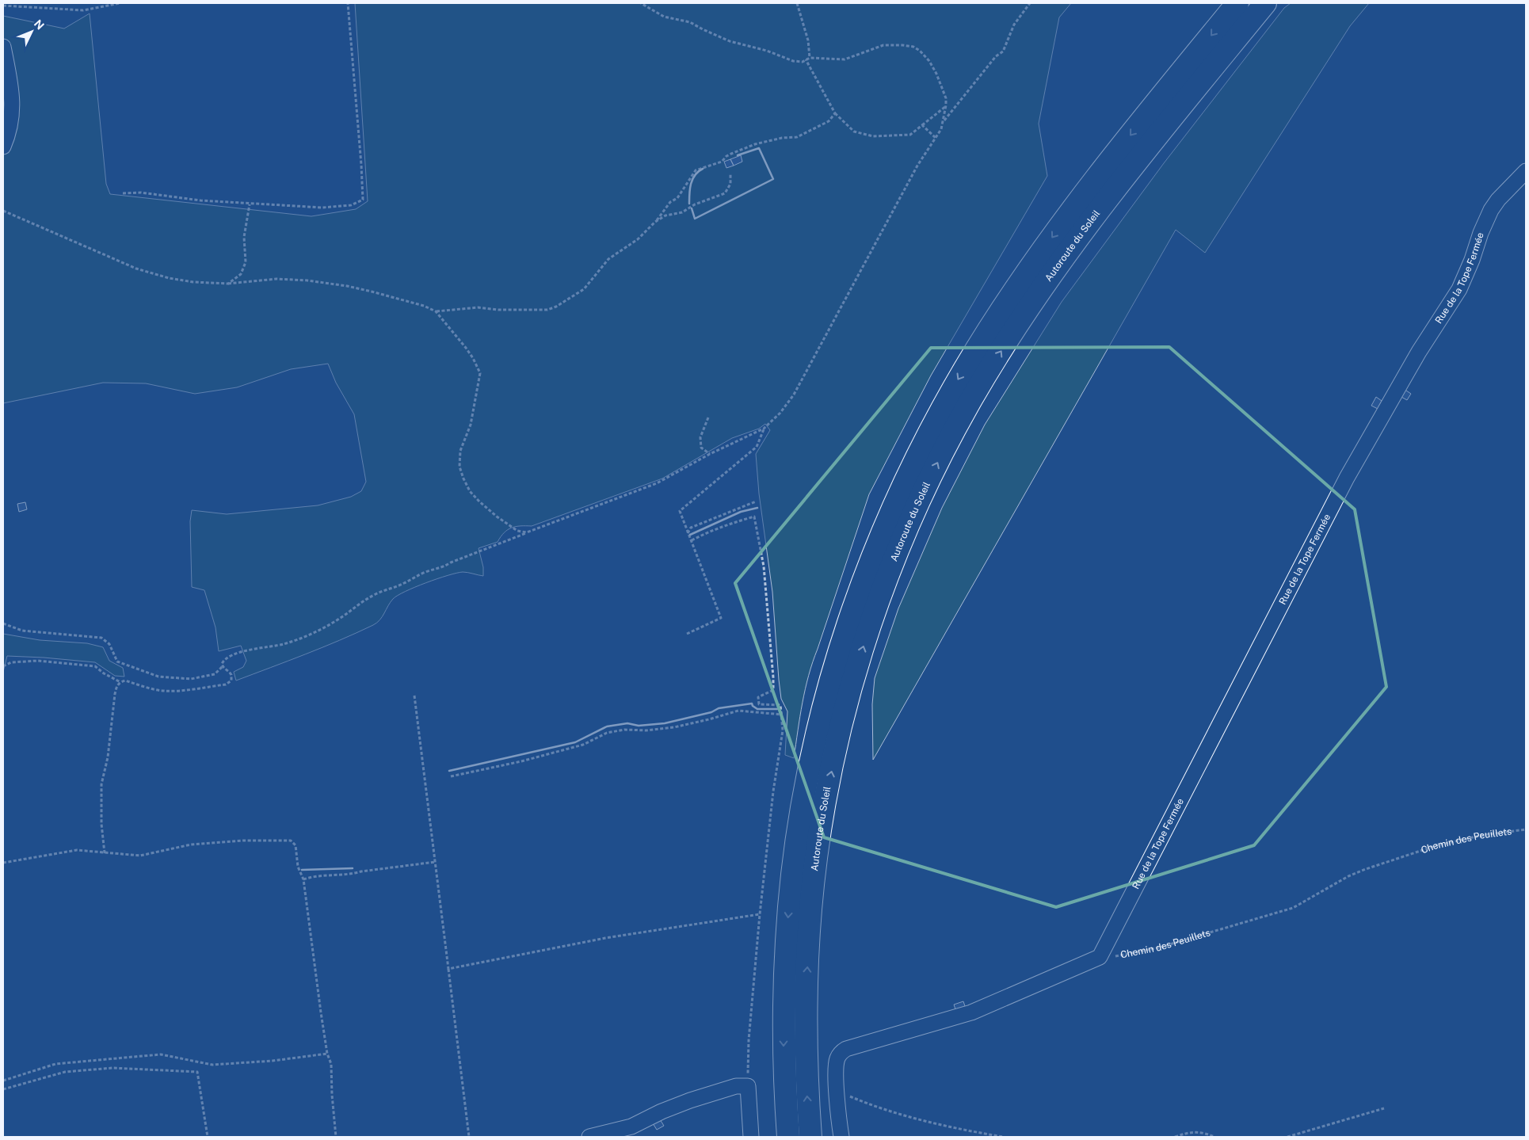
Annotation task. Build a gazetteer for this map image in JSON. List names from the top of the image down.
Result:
{
  "streets": {
    "highway": ["Autoroute du Soleil"],
    "street": ["Rue de la Tope Fermée"],
    "path": ["Chemin des Peuillets"]
  },
  "crossings": [
    ["Rue de la Tope Fermée", "Chemin des Peuillets"]
  ],
  "north": "top right"
}
